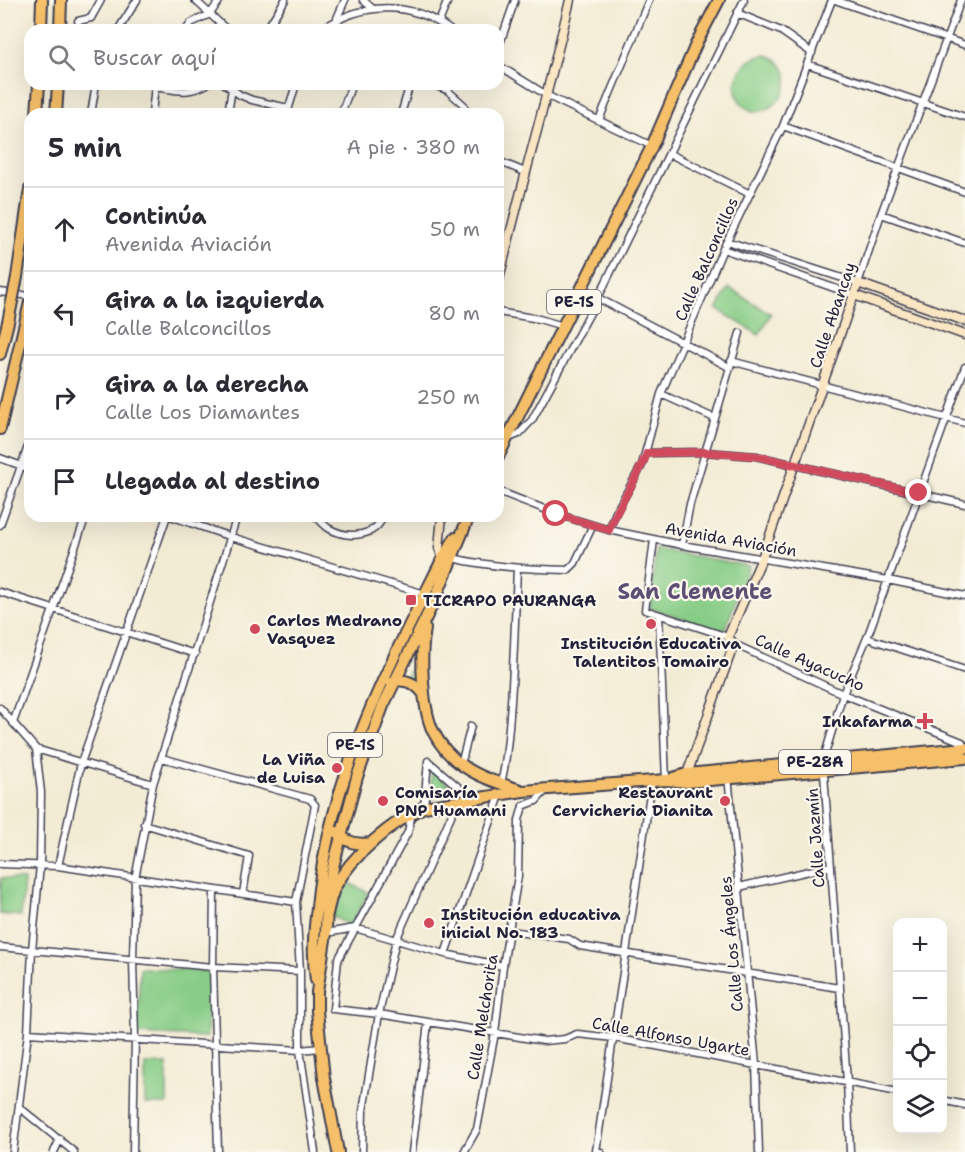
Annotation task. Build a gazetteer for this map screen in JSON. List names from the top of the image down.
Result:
{
  "streets": {
    "highway": ["PE-1S", "PE-28A"],
    "street": [
      "Calle Balconcillos",
      "Calle Abancay",
      "Avenida Aviación",
      "Calle Ayacucho",
      "Calle Jazmín",
      "Calle Los Ángeles",
      "Calle Melchorita",
      "Calle Alfonso Ugarte"
    ]
  },
  "crossings": [
    ["Calle Balconcillos", "Avenida Aviación"],
    ["PE-1S", "PE-28A"],
    ["Calle Abancay", "Avenida Aviación"],
    ["Calle Abancay", "Calle Ayacucho"],
    ["Calle Abancay", "PE-28A"],
    ["Avenida Aviación", "Calle Ayacucho"],
    ["Avenida Aviación", "Calle Jazmín"],
    ["Calle Ayacucho", "PE-28A"],
    ["Calle Ayacucho", "Calle Jazmín"],
    ["PE-28A", "Calle Jazmín"],
    ["PE-28A", "Calle Los Ángeles"],
    ["PE-28A", "Calle Melchorita"],
    ["Calle Jazmín", "Calle Alfonso Ugarte"],
    ["Calle Los Ángeles", "Calle Alfonso Ugarte"],
    ["Calle Melchorita", "Calle Alfonso Ugarte"]
  ],
  "districts": ["San Clemente"],
  "places": {
    "transit": ["TICRAPO PAURANGA"],
    "other": [
      "Institución Educativa Talentitos Tomairo",
      "Carlos Medrano Vasquez",
      "La Viña de Luisa",
      "Comisaría PNP Huamani",
      "Restaurant Cervicheria Dianita",
      "Institución educativa inicial No. 183"
    ],
    "health": ["Inkafarma"]
  },
  "page": {
    "search": "Buscar aquí",
    "heading": ["5 min", "A pie · 380 m"],
    "list": [
      ["Continúa", "Avenida Aviación", "50 m"],
      ["Gira a la izquierda", "Calle Balconcillos", "80 m"],
      ["Gira a la derecha", "Calle Los Diamantes", "250 m"],
      "Llegada al destino"
    ],
    "map_buttons": ["+", "−"]
  }
}
